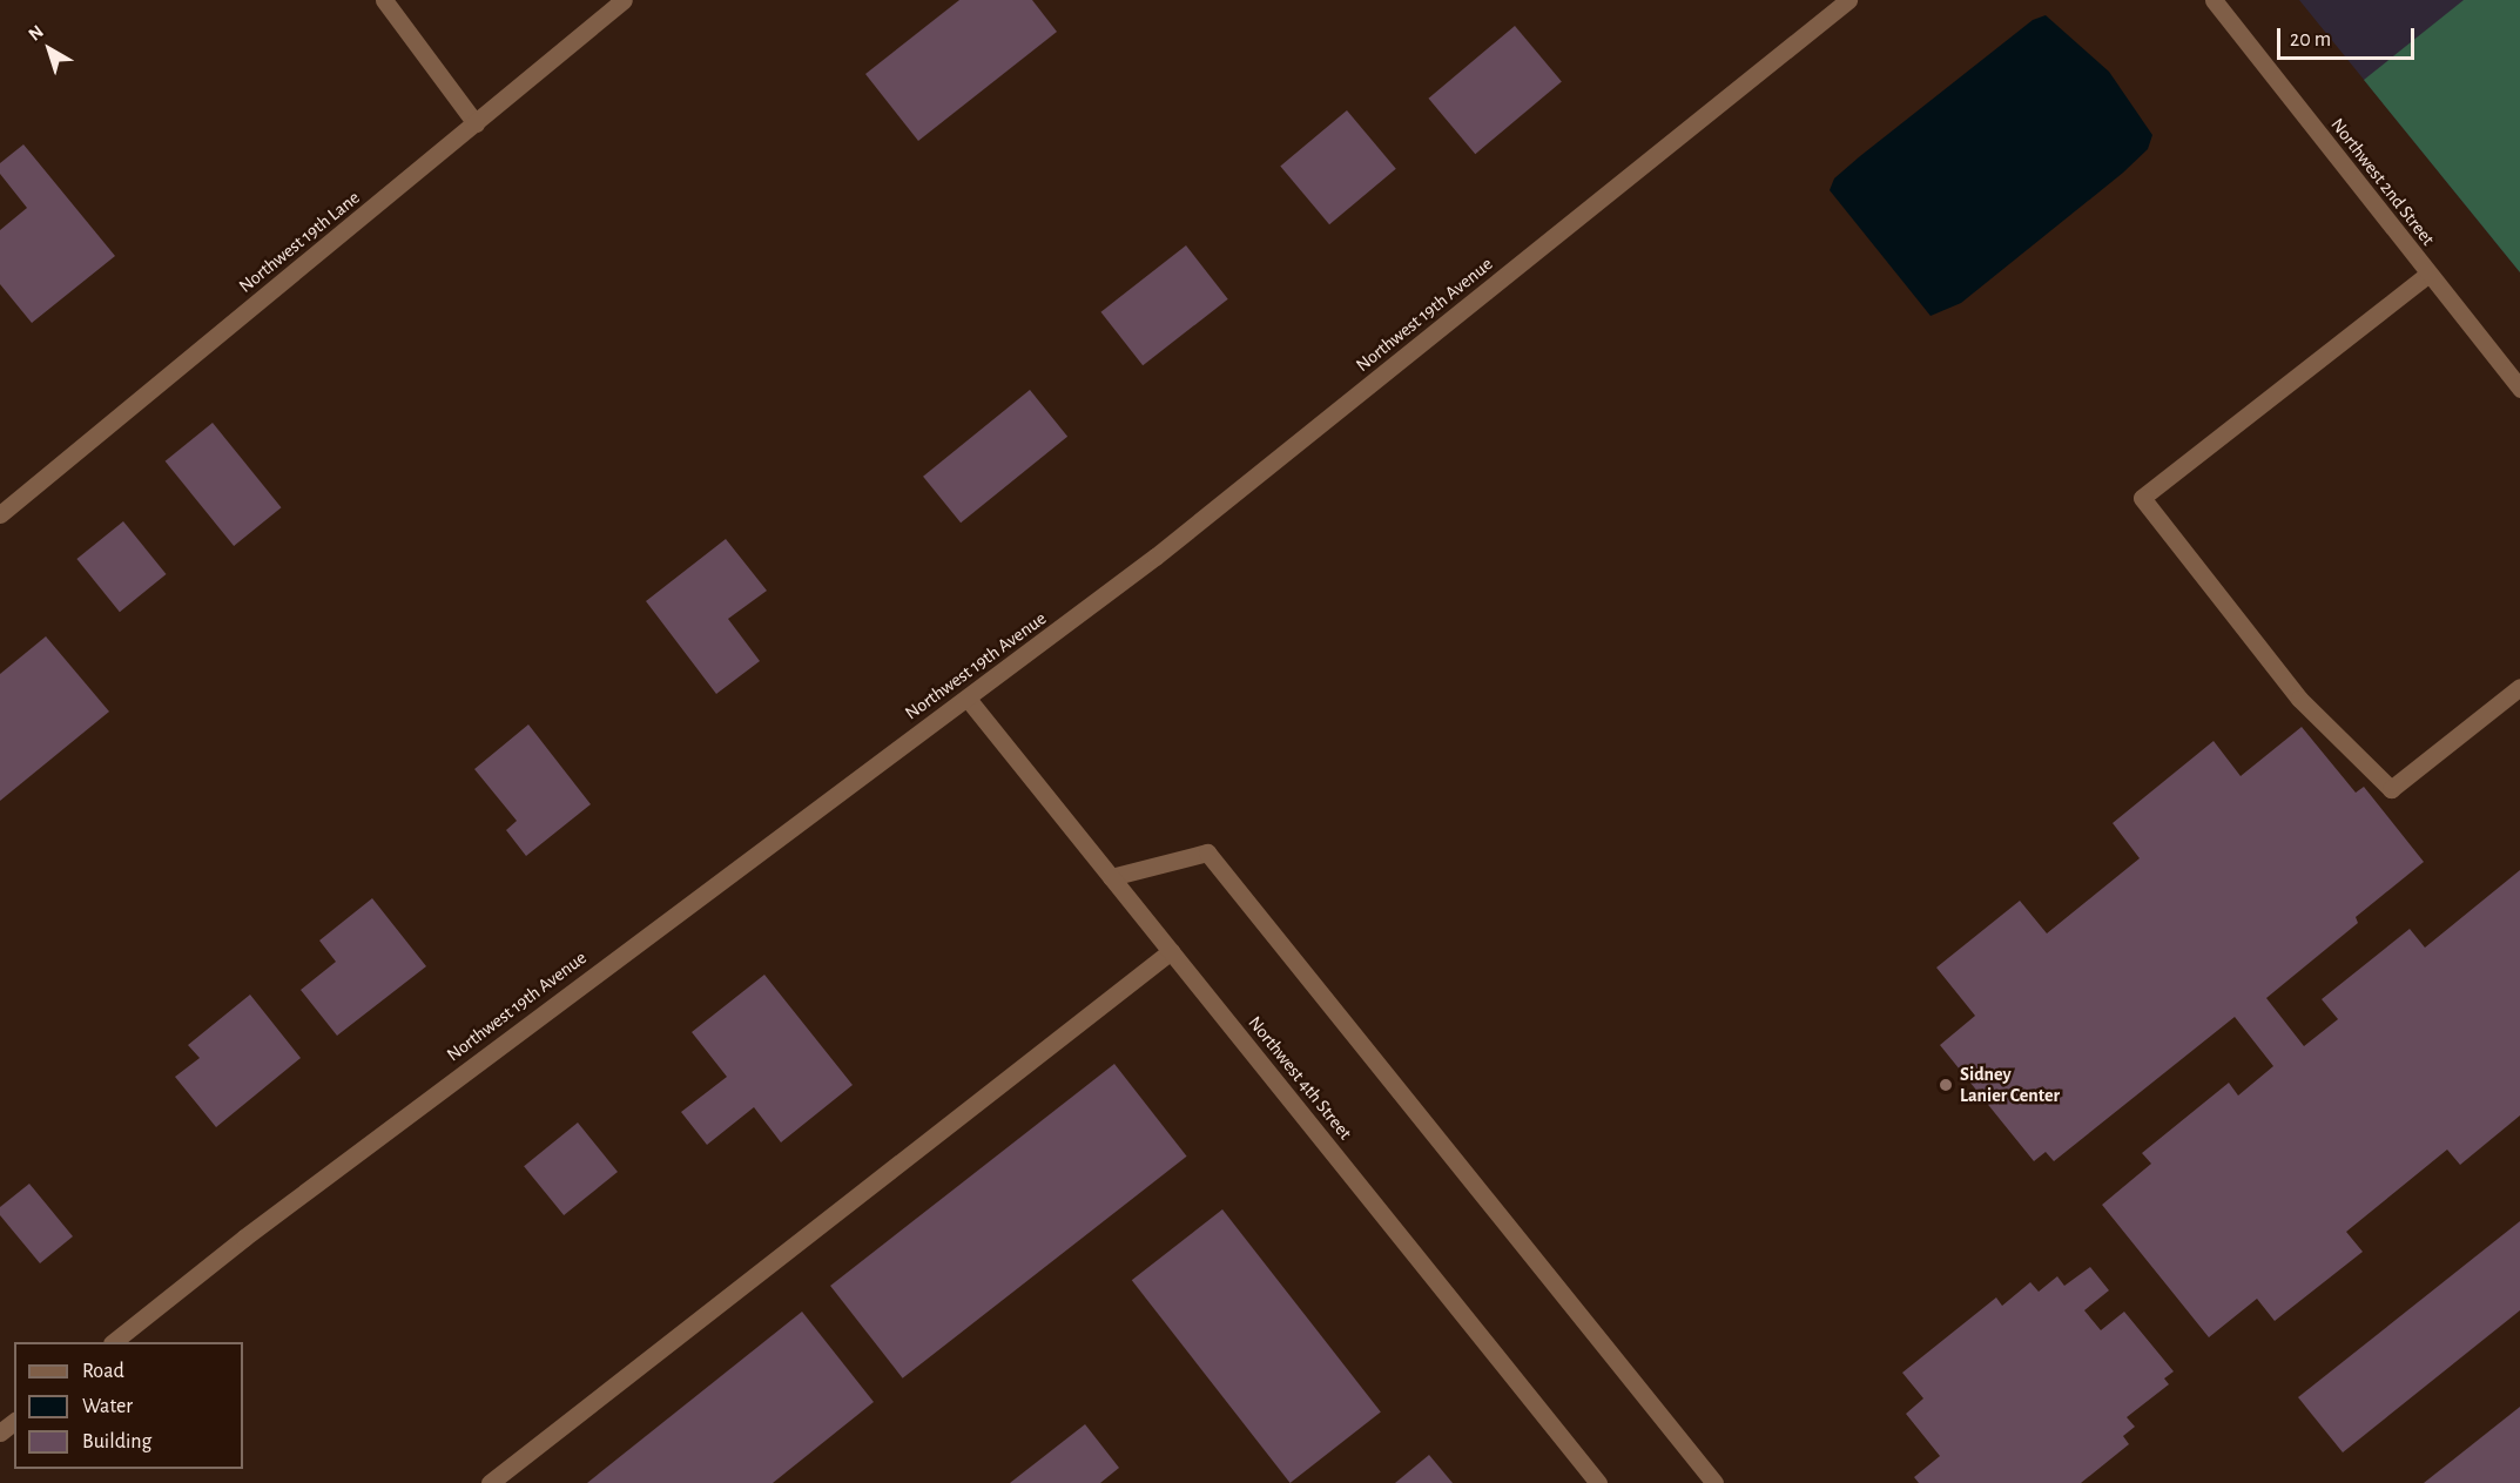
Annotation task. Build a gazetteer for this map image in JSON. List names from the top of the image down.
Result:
{
  "streets": {
    "street": [
      "Northwest 2nd Street",
      "Northwest 19th Lane",
      "Northwest 19th Avenue",
      "Northwest 4th Street"
    ]
  },
  "crossings": [
    ["Northwest 19th Avenue", "Northwest 4th Street"]
  ],
  "places": ["Sidney Lanier Center"],
  "legend": ["Road", "Water", "Building"],
  "scale_bar": "20 m",
  "north": "top left"
}
